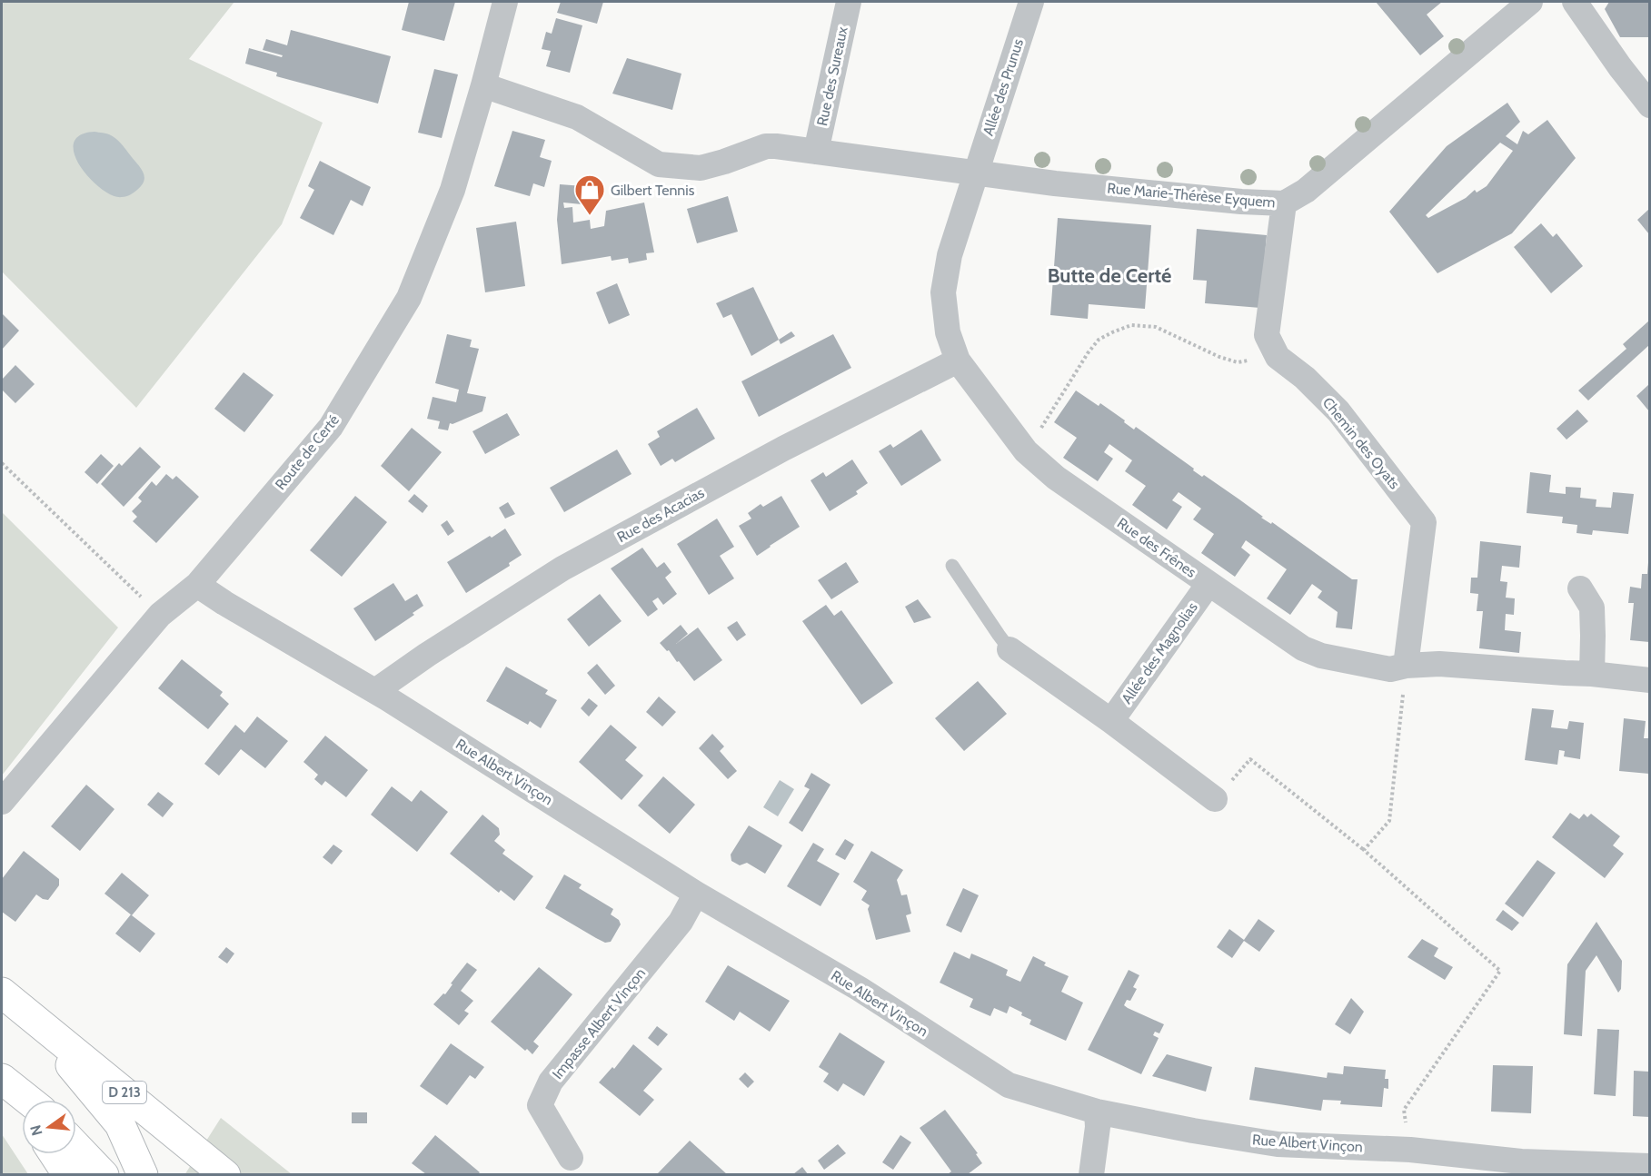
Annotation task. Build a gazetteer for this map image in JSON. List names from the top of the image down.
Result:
{
  "streets": {
    "highway": ["D 213"],
    "street": [
      "Rue des Sureaux",
      "Allée des Prunus",
      "Rue Marie-Thérèse Eyquem",
      "Chemin des Oyats",
      "Route de Certé",
      "Rue des Acacias",
      "Rue des Frênes",
      "Allée des Magnolias",
      "Rue Albert Vinçon",
      "Impasse Albert Vinçon"
    ]
  },
  "crossings": [
    ["Allée des Prunus", "Rue Marie-Thérèse Eyquem"],
    ["Allée des Prunus", "Rue des Frênes"],
    ["Rue Marie-Thérèse Eyquem", "Chemin des Oyats"],
    ["Rue Marie-Thérèse Eyquem", "Rue des Frênes"],
    ["Chemin des Oyats", "Rue des Frênes"],
    ["Route de Certé", "Rue Albert Vinçon"],
    ["Rue des Acacias", "Rue des Frênes"],
    ["Rue des Acacias", "Rue Albert Vinçon"],
    ["Rue des Frênes", "Allée des Magnolias"],
    ["Rue Albert Vinçon", "Impasse Albert Vinçon"]
  ],
  "districts": ["Butte de Certé"],
  "places": {
    "shop": ["Gilbert Tennis"]
  },
  "north": "left"
}
